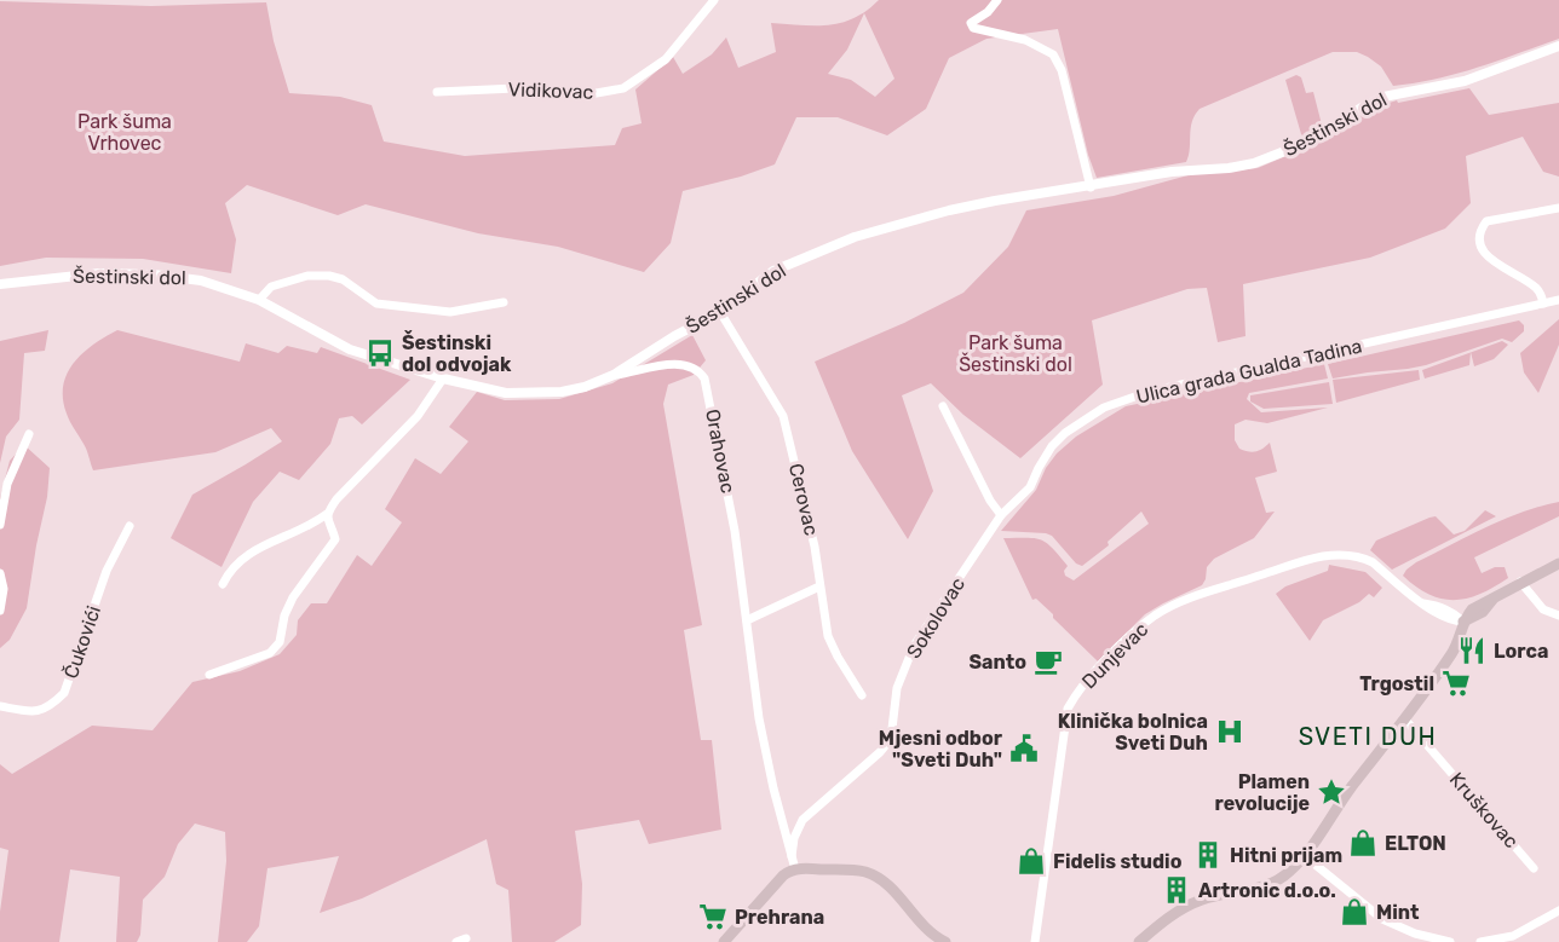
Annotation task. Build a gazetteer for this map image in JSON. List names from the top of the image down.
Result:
{
  "streets": {
    "street": [
      "Vidikovac",
      "Šestinski dol",
      "Ulica grada Gualda Tadina",
      "Orahovac",
      "Cerovac",
      "Sokolovac",
      "Čukovići",
      "Dunjevac",
      "Kruškovac"
    ]
  },
  "crossings": [
    ["Šestinski dol", "Orahovac"],
    ["Šestinski dol", "Cerovac"],
    ["Ulica grada Gualda Tadina", "Sokolovac"],
    ["Orahovac", "Sokolovac"]
  ],
  "districts": ["SVETI DUH"],
  "parks": ["Park šuma Vrhovec", "Park šuma Šestinski dol"],
  "places": {
    "bus stop": ["Šestinski dol odvojak"],
    "restaurant": ["Lorca"],
    "cafe": ["Santo"],
    "supermarket": ["Trgostil", "Prehrana"],
    "hospital": ["Klinička bolnica Sveti Duh"],
    "public building": ["Mjesni odbor \"Sveti Duh\""],
    "place": ["Plamen revolucije"],
    "shop": ["ELTON", "Fidelis studio", "Mint"],
    "building": ["Hitni prijam", "Artronic d.o.o."]
  }
}
